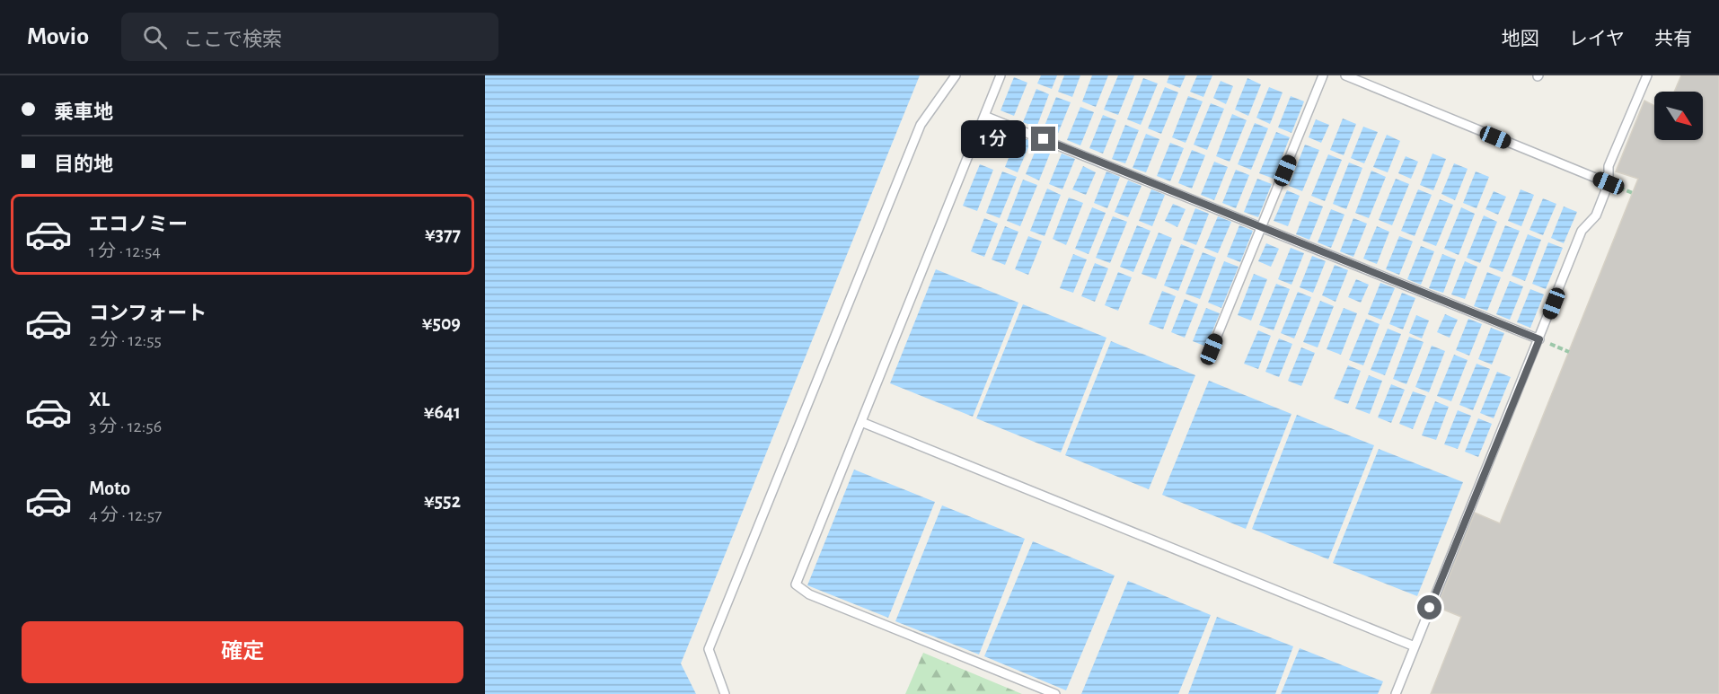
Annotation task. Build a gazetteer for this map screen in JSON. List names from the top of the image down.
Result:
{
  "north": "bottom right",
  "page": {
    "header": "Movio",
    "search": "ここで検索",
    "nav": ["地図", "レイヤ", "共有"],
    "banner": ["乗車地", "目的地"],
    "bubble": "1 分",
    "list": [
      {
        "name": "エコノミー",
        "note": "1 分 · 12:54",
        "value": "¥377"
      },
      {
        "name": "コンフォート",
        "note": "2 分 · 12:55",
        "value": "¥509"
      },
      {
        "name": "XL",
        "note": "3 分 · 12:56",
        "value": "¥641"
      },
      {
        "name": "Moto",
        "note": "4 分 · 12:57",
        "value": "¥552"
      }
    ],
    "buttons": "確定"
  }
}
